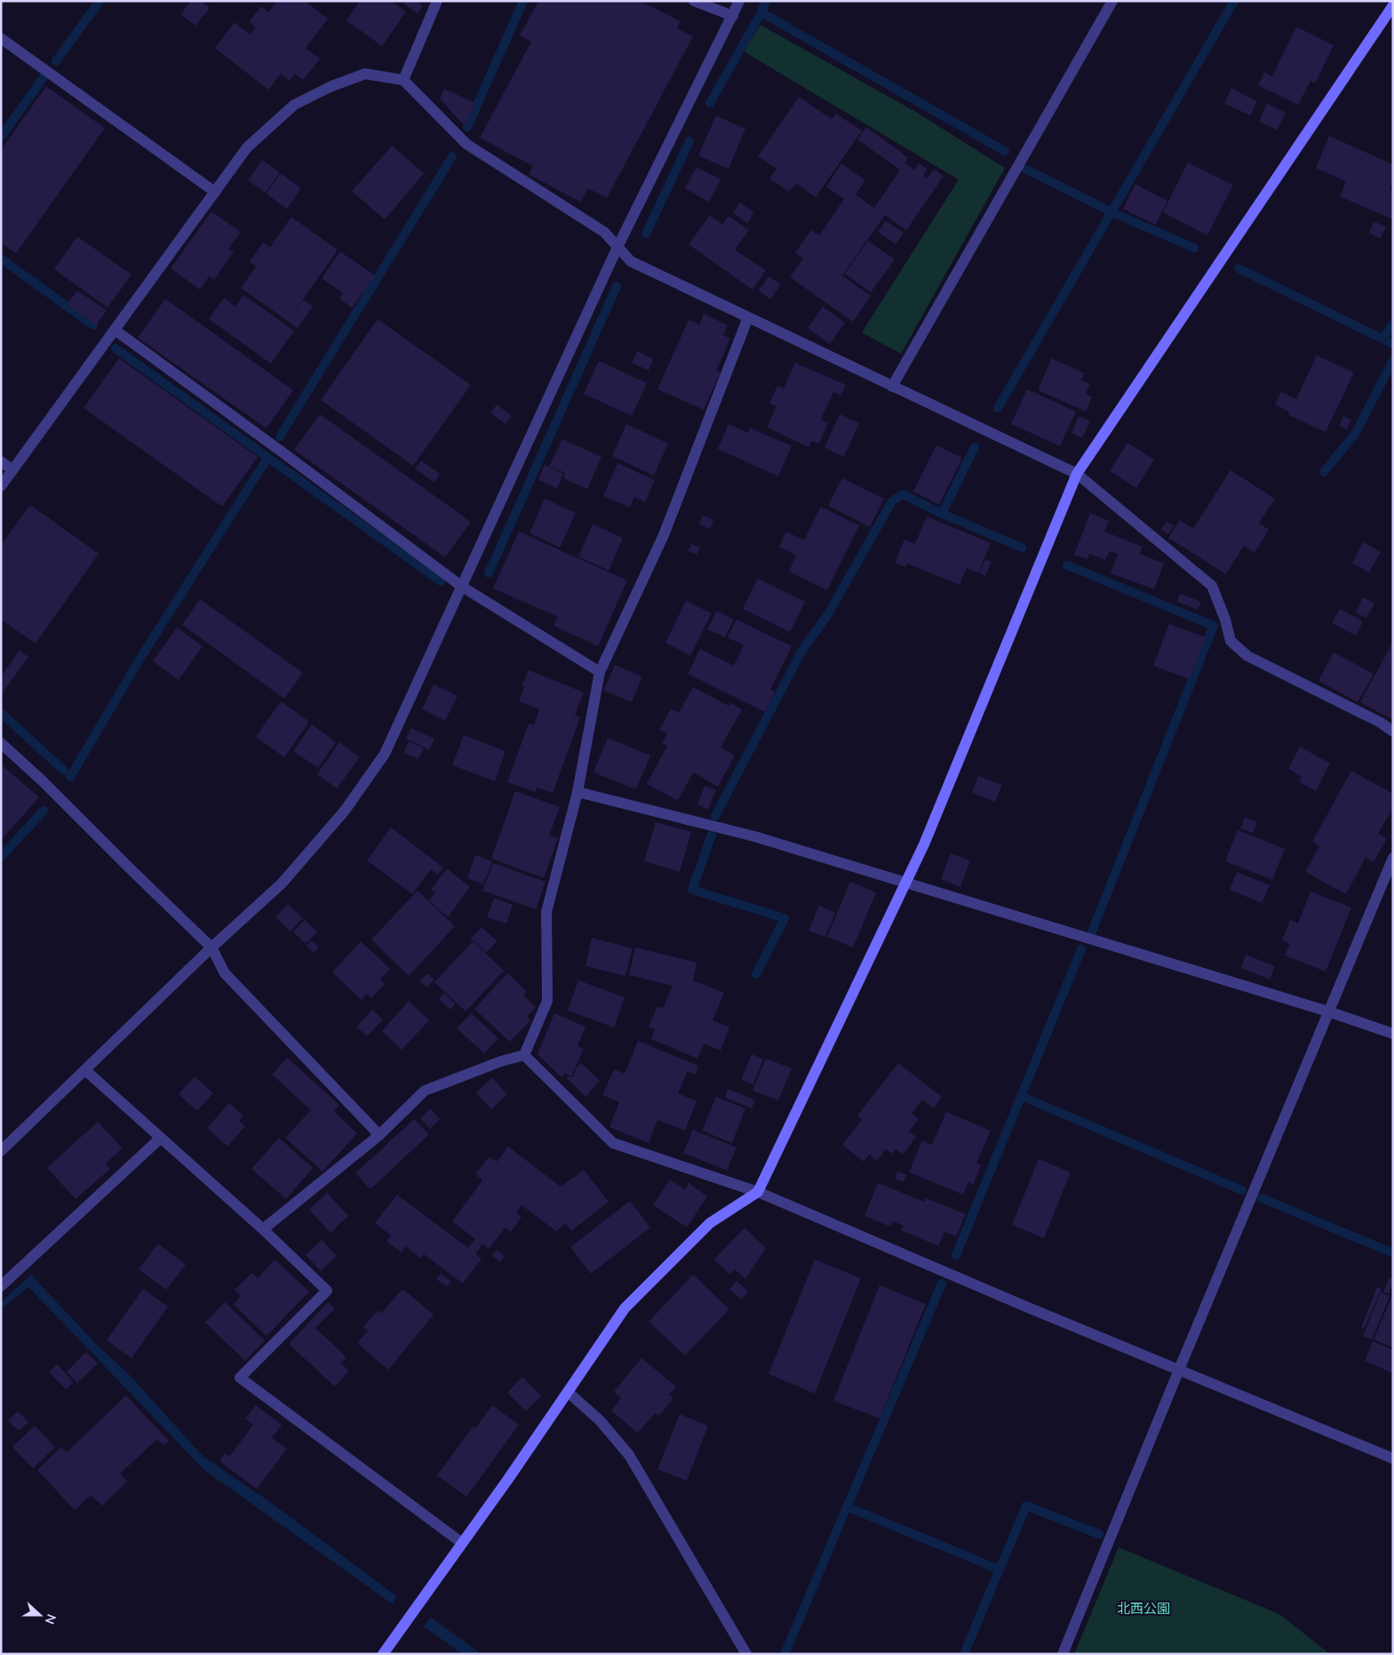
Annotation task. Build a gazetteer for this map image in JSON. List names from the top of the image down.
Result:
{
  "parks": ["北西公園"],
  "north": "right"
}
